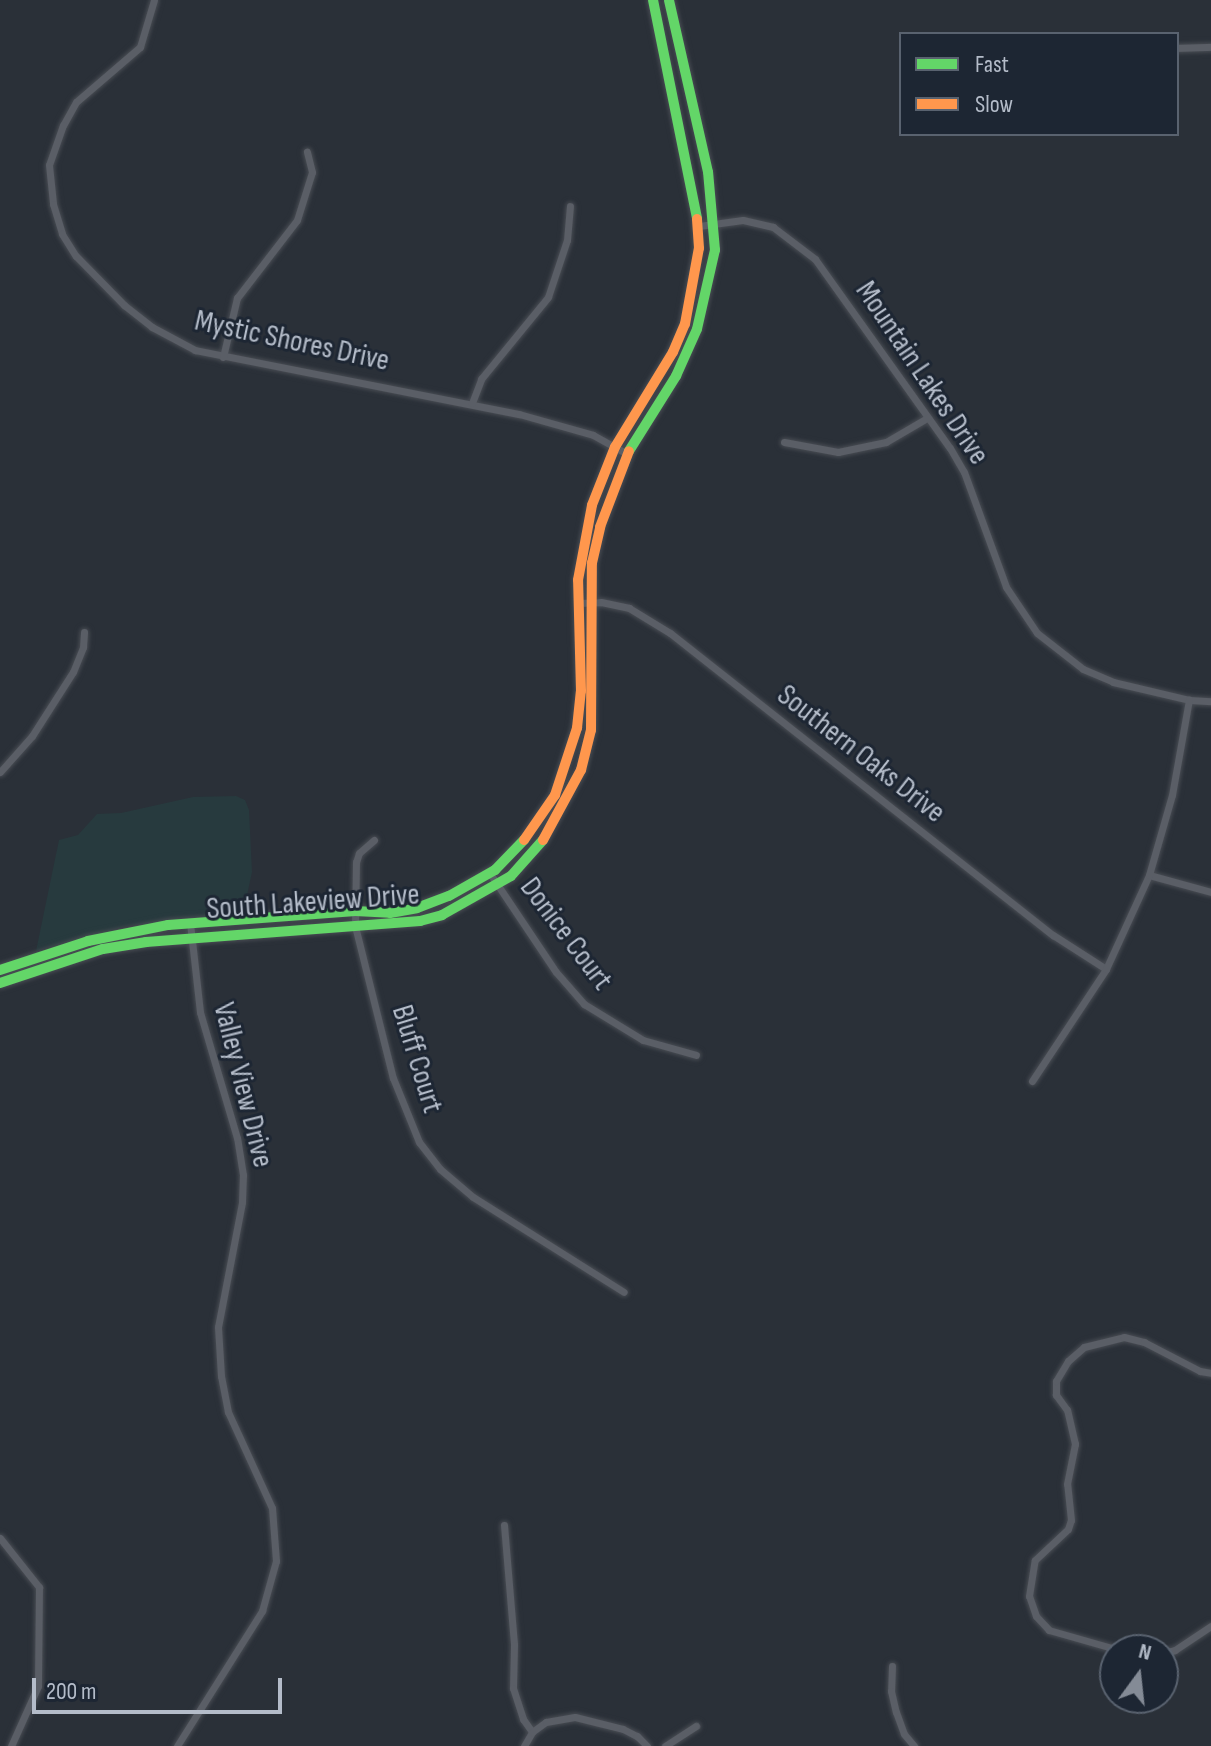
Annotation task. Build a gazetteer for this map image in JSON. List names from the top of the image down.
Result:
{
  "streets": {
    "street": [
      "Mystic Shores Drive",
      "Mountain Lakes Drive",
      "Southern Oaks Drive",
      "South Lakeview Drive",
      "Donice Court",
      "Bluff Court",
      "Valley View Drive"
    ]
  },
  "crossings": [
    ["Mystic Shores Drive", "South Lakeview Drive"],
    ["Mountain Lakes Drive", "South Lakeview Drive"],
    ["Southern Oaks Drive", "South Lakeview Drive"],
    ["South Lakeview Drive", "Donice Court"],
    ["South Lakeview Drive", "Bluff Court"],
    ["South Lakeview Drive", "Valley View Drive"]
  ],
  "legend": ["Fast", "Slow"],
  "scale_bar": "200 m",
  "north": "top"
}
